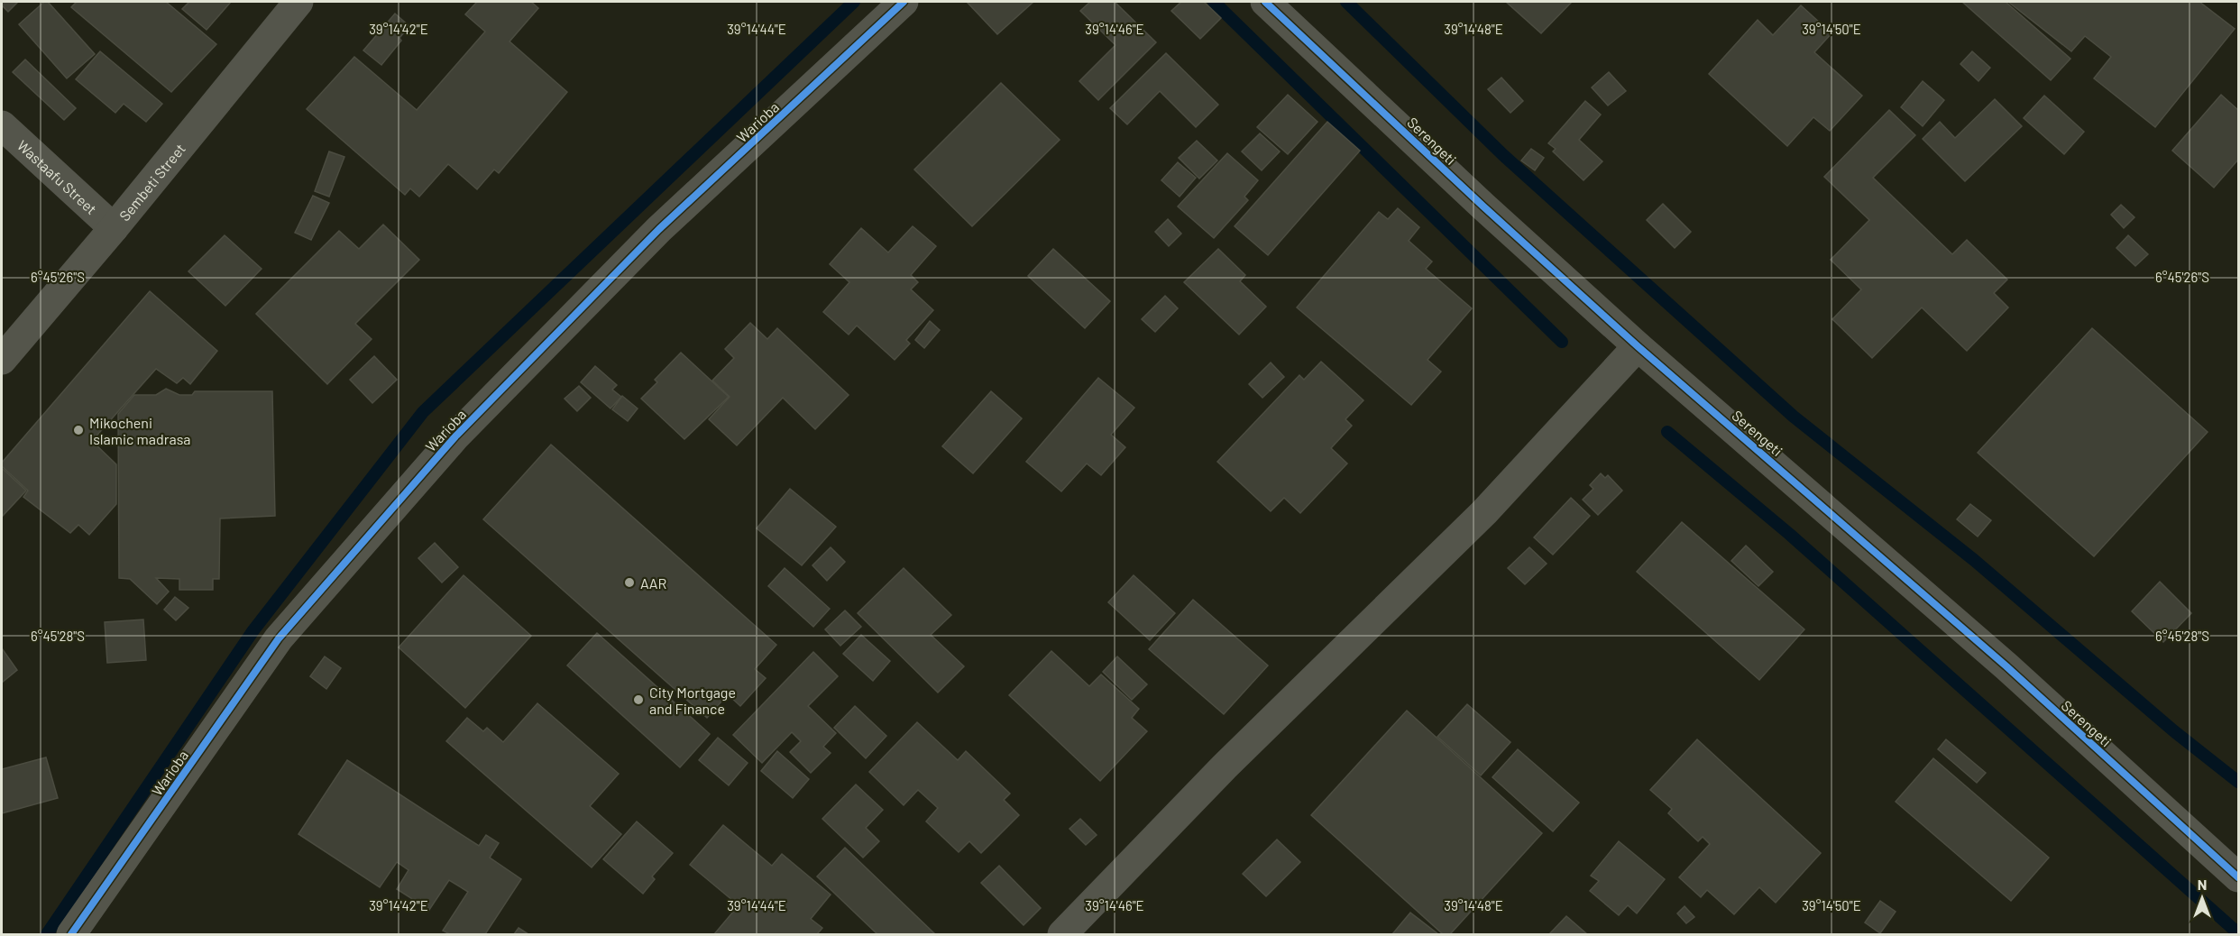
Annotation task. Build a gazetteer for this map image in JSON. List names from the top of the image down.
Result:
{
  "streets": {
    "street": [
      "Warioba",
      "Serengeti",
      "Wastaafu Street",
      "Sembeti Street"
    ]
  },
  "crossings": [
    ["Wastaafu Street", "Sembeti Street"]
  ],
  "places": ["Mikocheni Islamic madrasa", "AAR", "City Mortgage and Finance"],
  "north": "top",
  "coordinates": [
    "39°14'42\"E",
    "39°14'44\"E",
    "39°14'46\"E",
    "39°14'48\"E",
    "39°14'50\"E",
    "6°45'26\"S",
    "6°45'28\"S"
  ]
}
